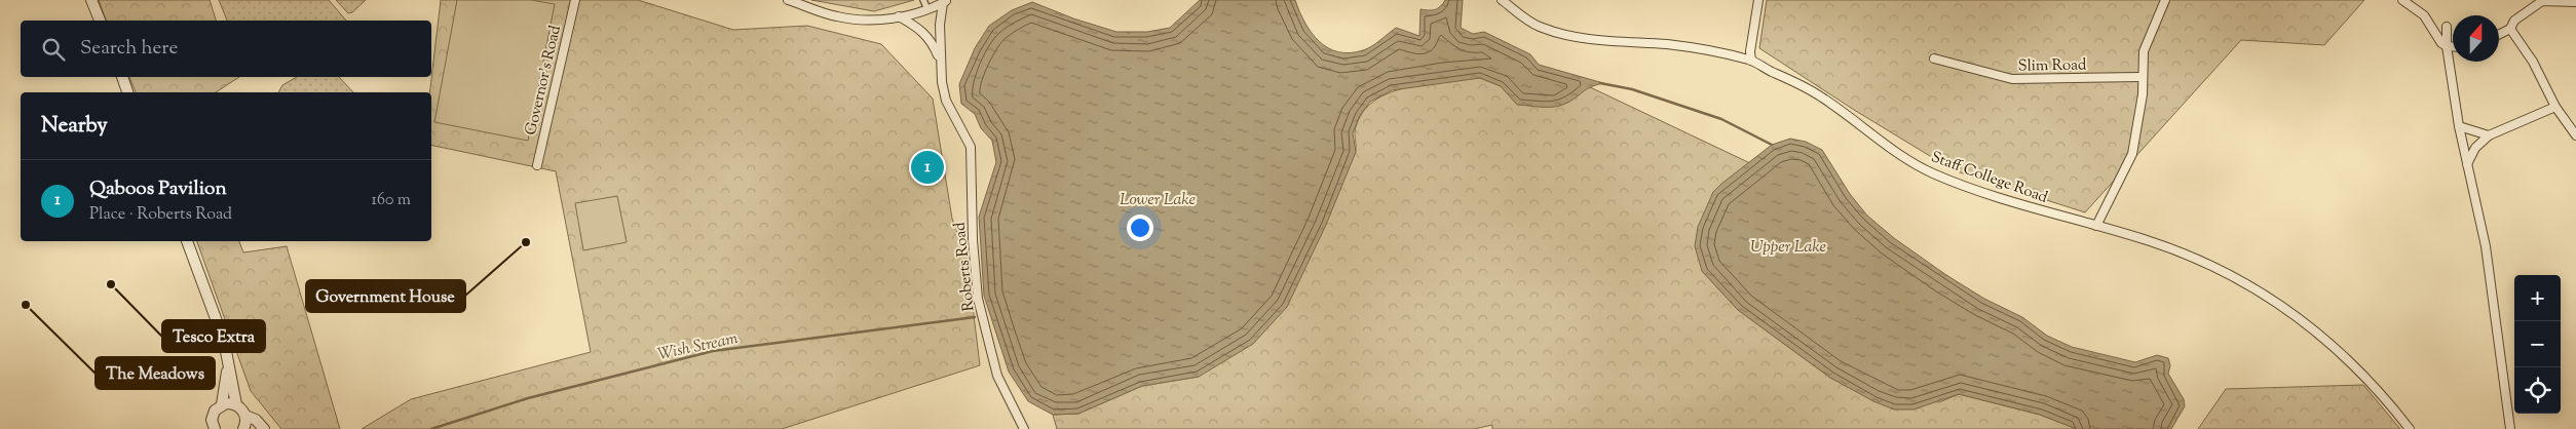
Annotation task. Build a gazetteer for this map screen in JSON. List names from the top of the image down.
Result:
{
  "streets": {
    "street": [
      "Slim Road",
      "Governor's Road",
      "Staff College Road",
      "Roberts Road"
    ]
  },
  "water": ["Lower Lake", "Upper Lake", "Wish Stream"],
  "places": ["Government House", "Tesco Extra", "The Meadows"],
  "north": "top",
  "page": {
    "search": "Search here",
    "heading": "Nearby",
    "pins": "1",
    "list": [
      {
        "mark": "1",
        "name": "Qaboos Pavilion",
        "note": "Place · Roberts Road",
        "value": "160 m"
      }
    ],
    "map_buttons": ["+", "−"]
  }
}
